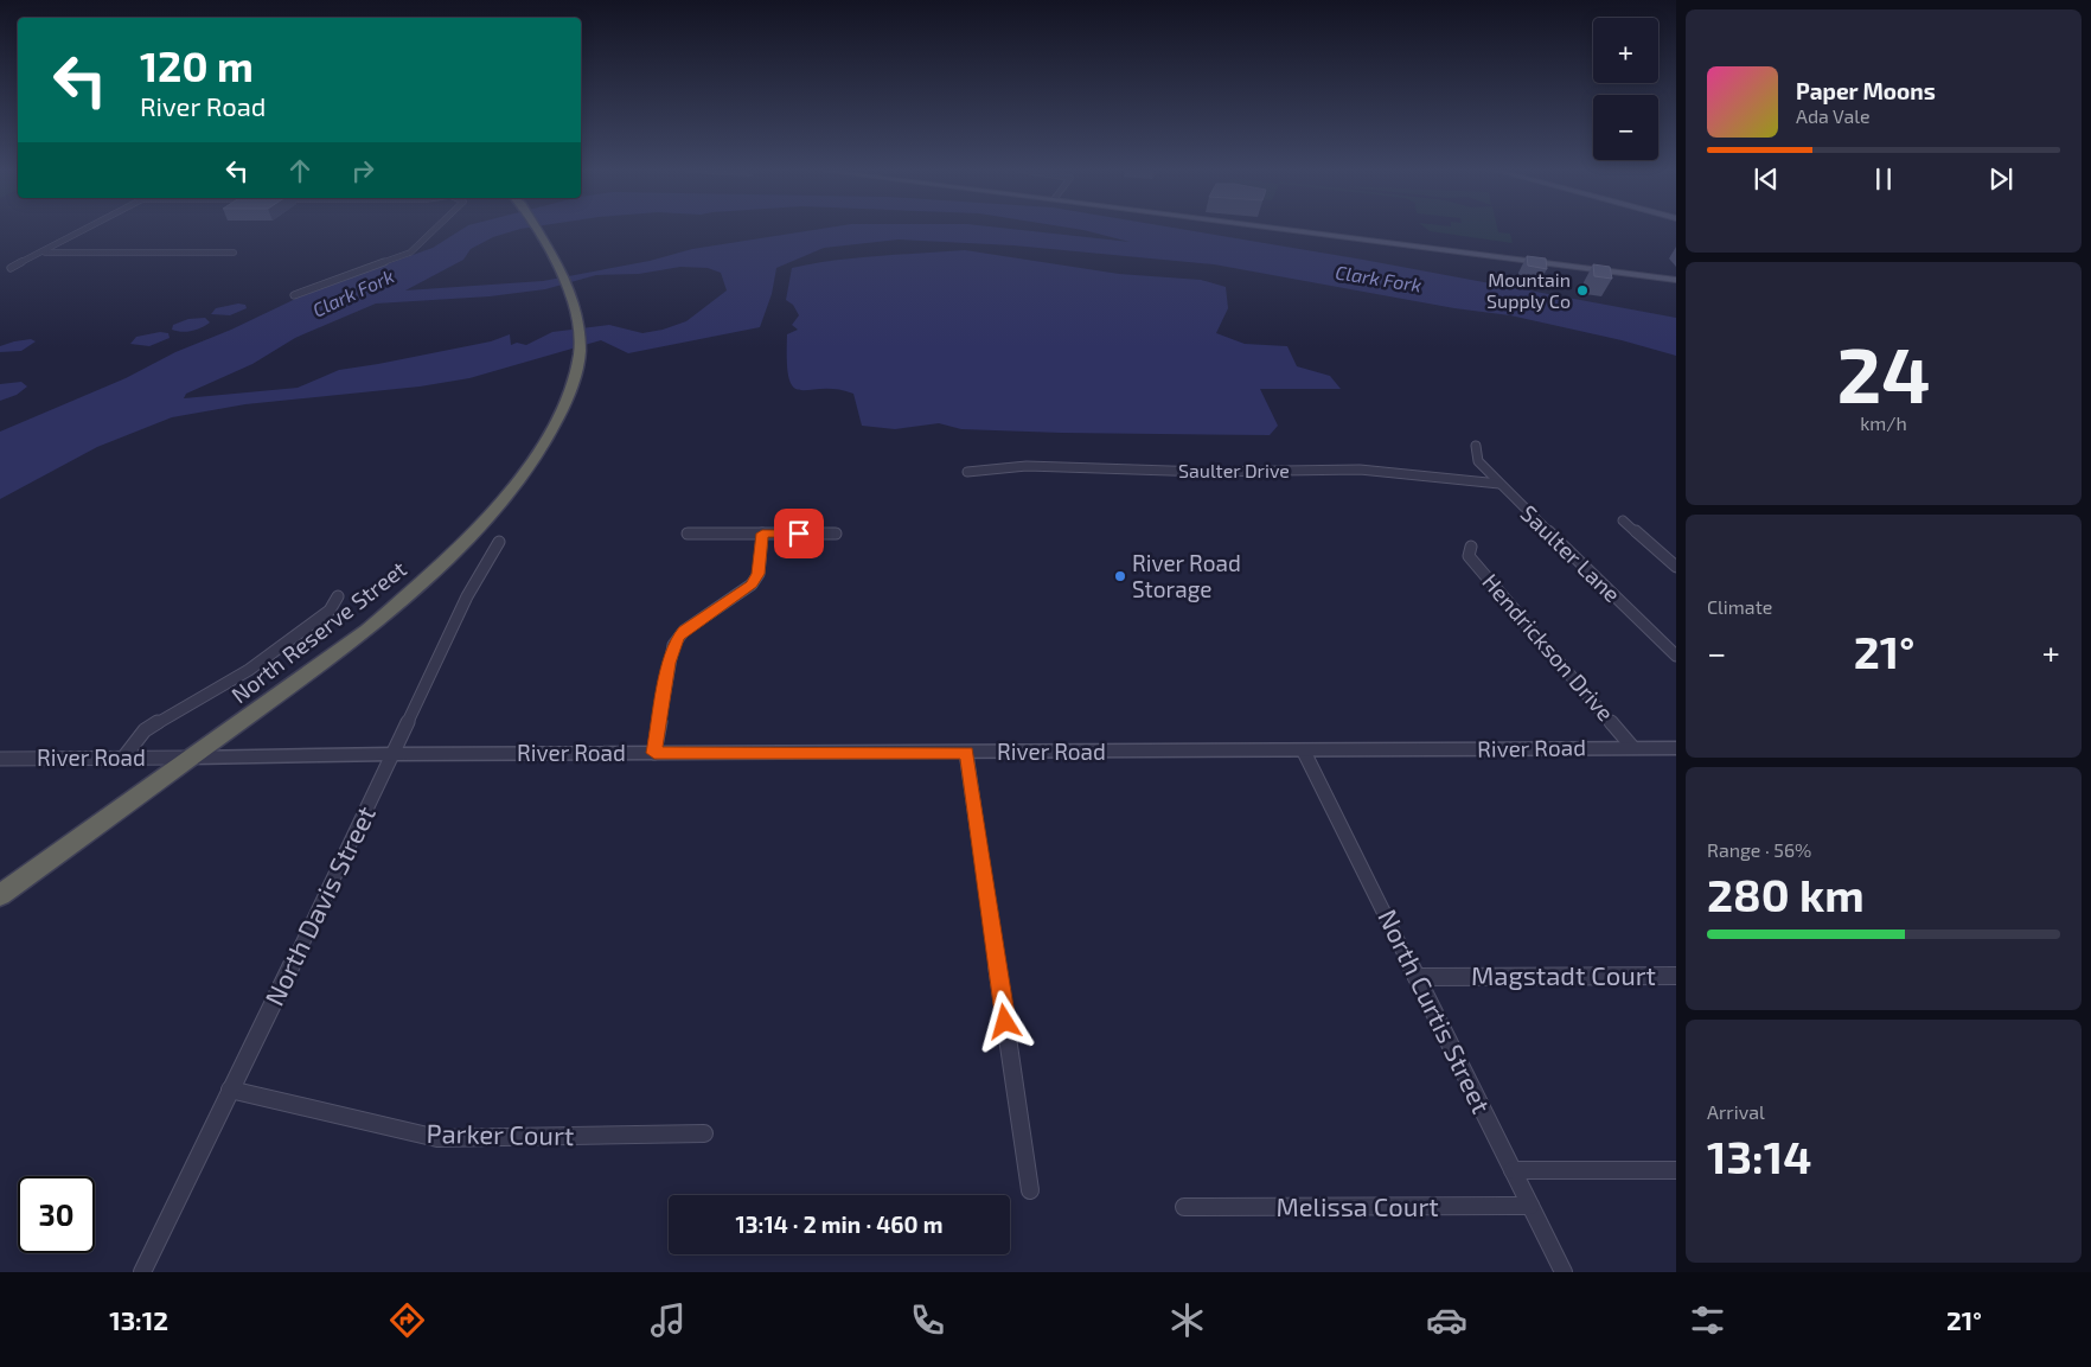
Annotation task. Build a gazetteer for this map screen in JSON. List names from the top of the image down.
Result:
{
  "streets": {
    "highway": ["North Reserve Street"],
    "street": [
      "Saulter Drive",
      "Saulter Lane",
      "Hendrickson Drive",
      "River Road",
      "North Davis Street",
      "Magstadt Court",
      "North Curtis Street",
      "Parker Court",
      "Melissa Court"
    ]
  },
  "crossings": [
    ["Saulter Drive", "Saulter Lane"],
    ["North Reserve Street", "River Road"],
    ["Hendrickson Drive", "River Road"],
    ["River Road", "North Davis Street"],
    ["River Road", "North Curtis Street"],
    ["North Davis Street", "Parker Court"],
    ["Magstadt Court", "North Curtis Street"],
    ["North Curtis Street", "Melissa Court"]
  ],
  "water": ["Clark Fork"],
  "places": ["Mountain Supply Co", "River Road Storage"],
  "page": {
    "map_buttons": ["+", "−"],
    "turn": ["120 m", "River Road"],
    "song": ["Paper Moons", "Ada Vale"],
    "tile": [
      ["24", "km/h"],
      "Climate",
      ["Range · 56%", "280 km"],
      ["Arrival", "13:14"]
    ],
    "heat": ["−", "21°", "+"],
    "limit": "30",
    "trip": "13:14 · 2 min · 460 m",
    "tabs": ["13:12", "21°"]
  }
}
